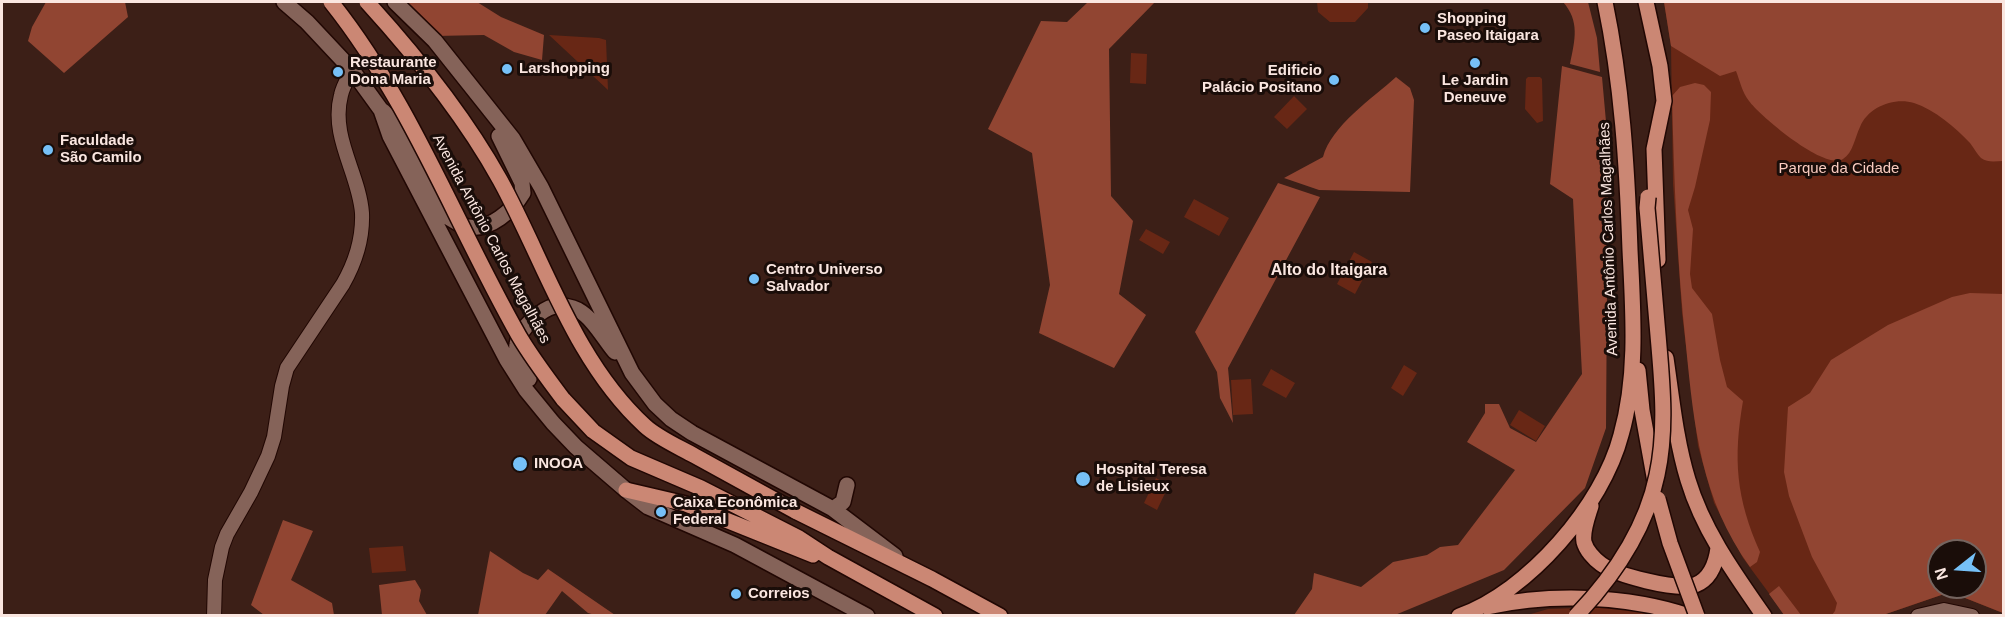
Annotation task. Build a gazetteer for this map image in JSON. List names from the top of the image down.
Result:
{
  "streets": {
    "main road": ["Avenida Antônio Carlos Magalhães"]
  },
  "districts": ["Alto do Itaigara"],
  "parks": ["Parque da Cidade"],
  "places": [
    "Shopping Paseo Itaigara",
    "Le Jardin Deneuve",
    "Larshopping",
    "Restaurante Dona Maria",
    "Edificio Palácio Positano",
    "Faculdade São Camilo",
    "Centro Universo Salvador",
    "INOOA",
    "Hospital Teresa de Lisieux",
    "Caixa Econômica Federal",
    "Correios"
  ],
  "north": "left"
}
